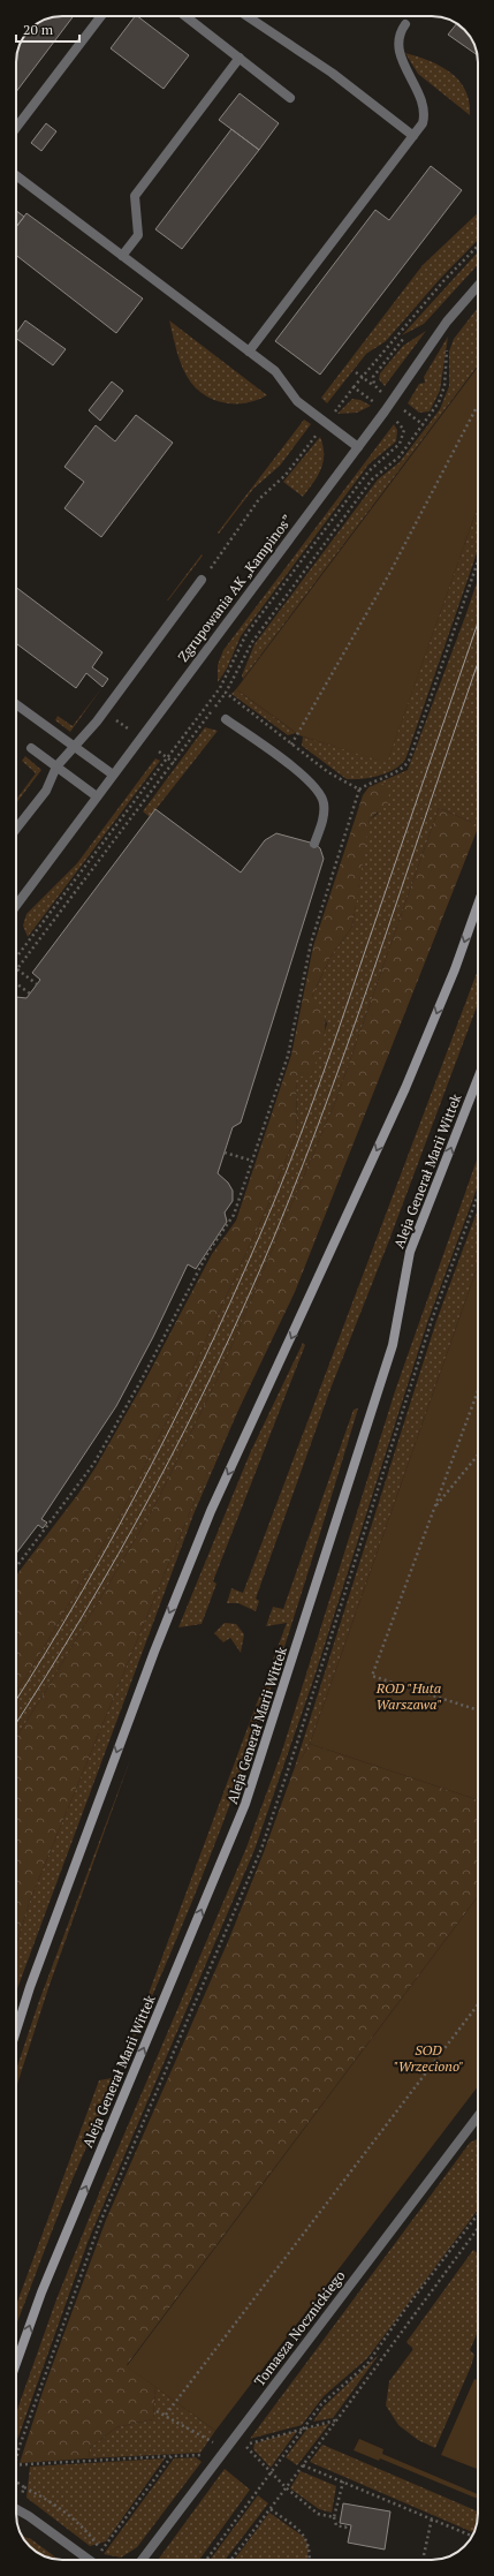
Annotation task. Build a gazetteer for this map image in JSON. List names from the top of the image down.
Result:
{
  "streets": {
    "main road": ["Aleja Generał Marii Wittek"],
    "street": ["Zgrupowania AK „Kampinos”", "Tomasza Nocznickiego"]
  },
  "one_way": ["Aleja Generał Marii Wittek"],
  "parks": ["ROD \"Huta Warszawa\"", "SOD \"Wrzeciono\""],
  "scale_bar": "20 m"
}
